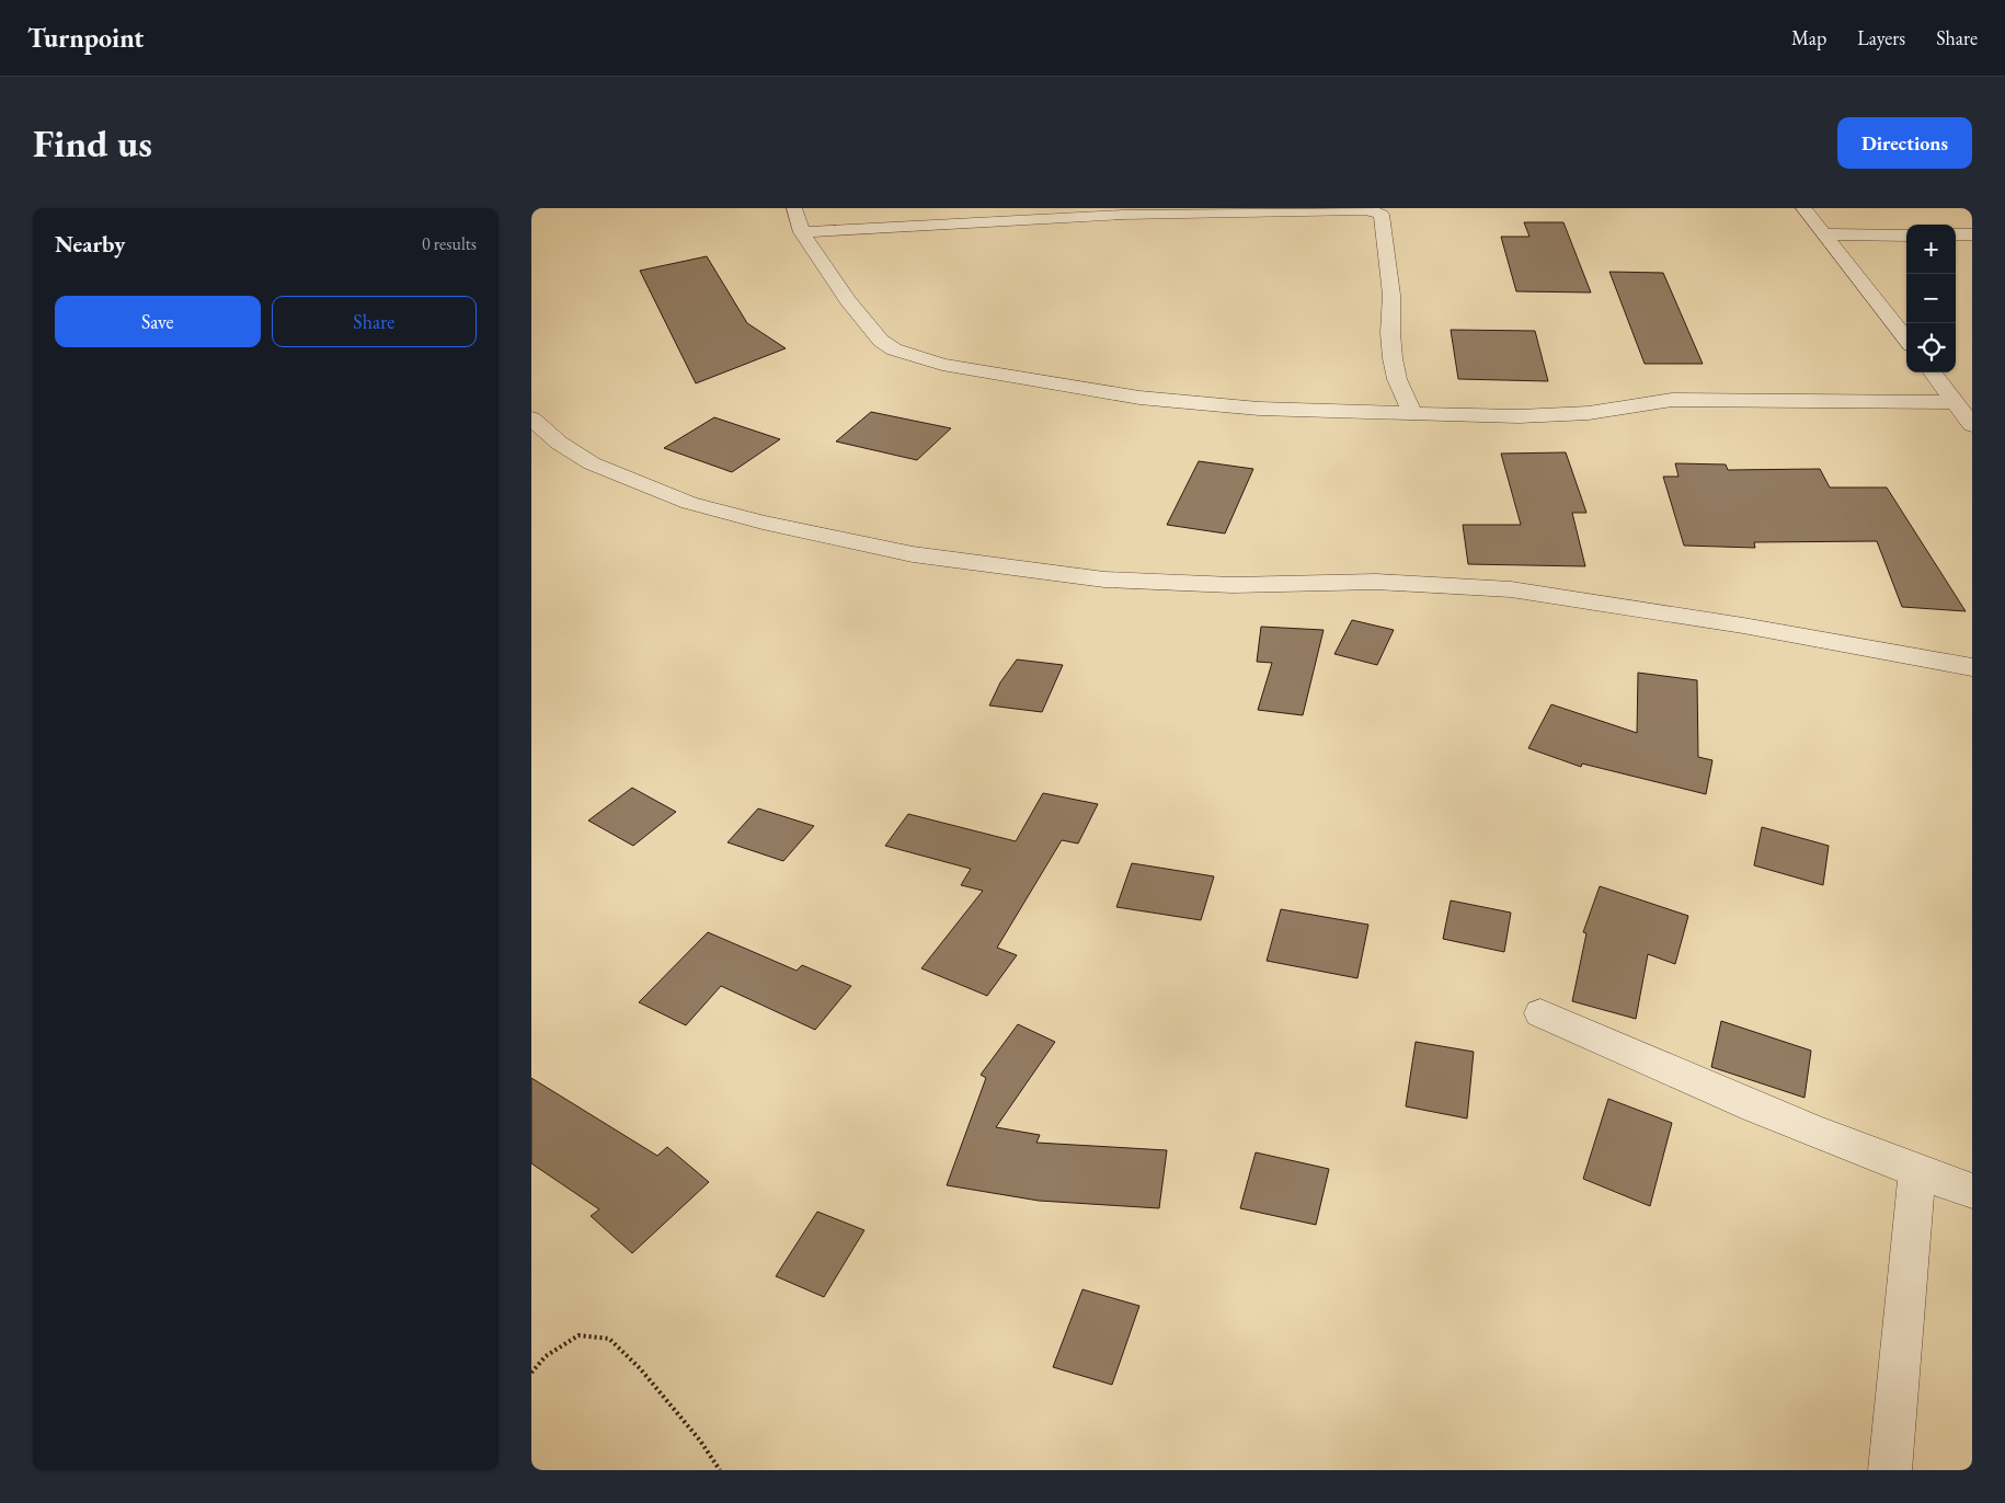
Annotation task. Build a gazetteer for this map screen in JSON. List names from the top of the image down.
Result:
{
  "page": {
    "header": "Turnpoint",
    "nav": ["Map", "Layers", "Share"],
    "buttons": [
      "Directions",
      ["Save", "Share"]
    ],
    "title": "Find us",
    "heading": ["Nearby", "0 results"],
    "map_buttons": ["+", "−"]
  }
}
